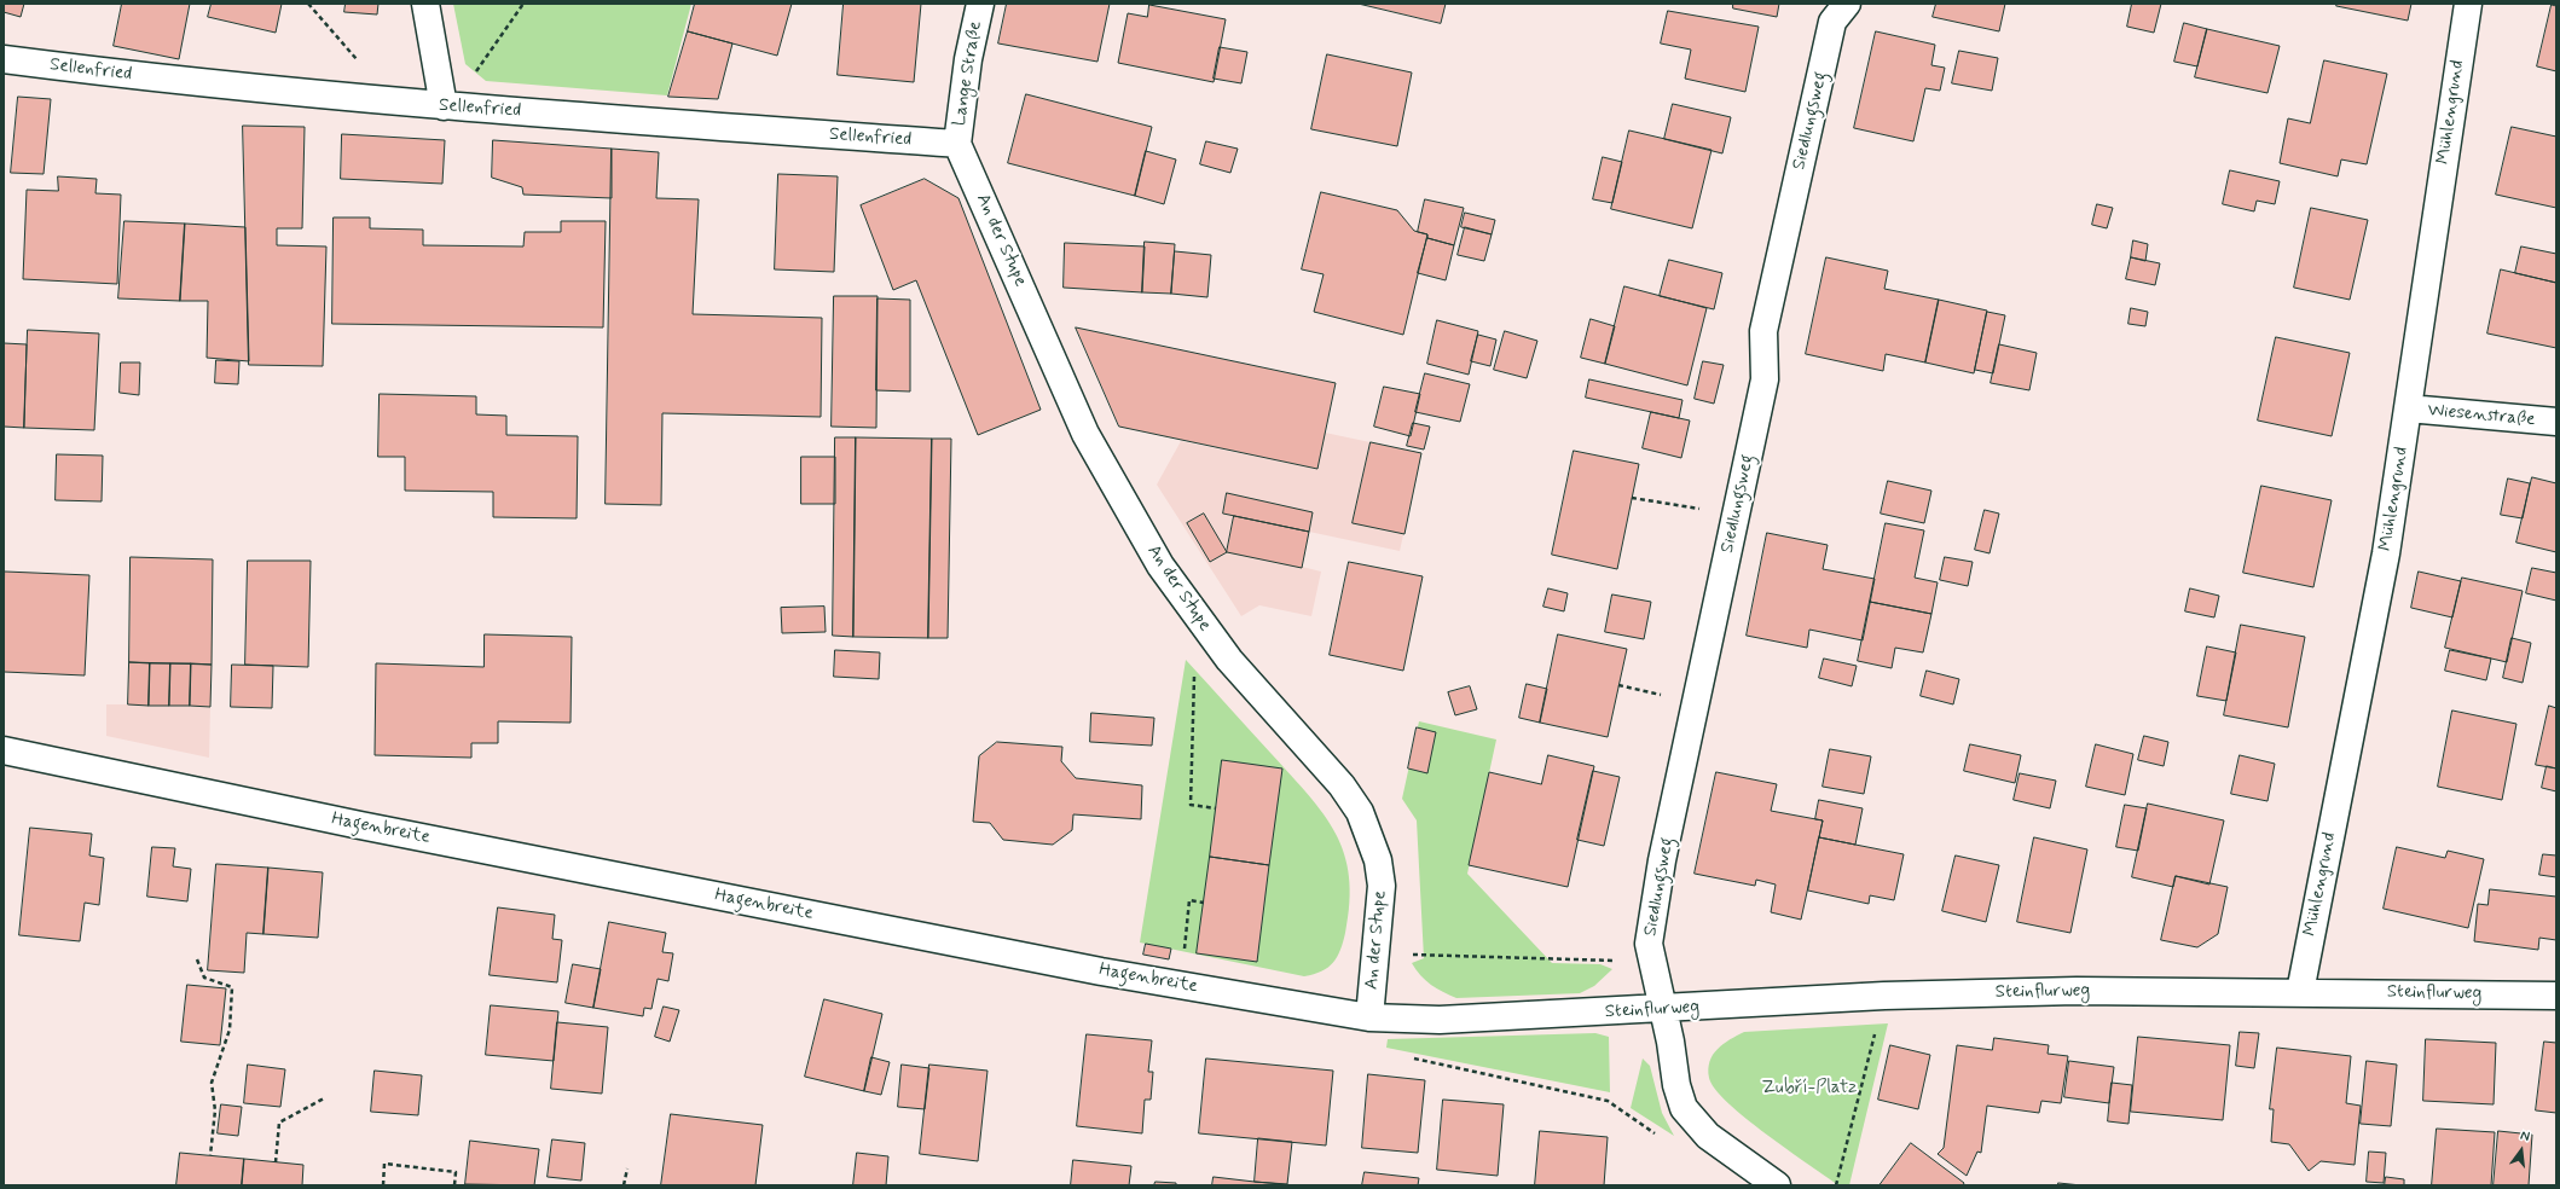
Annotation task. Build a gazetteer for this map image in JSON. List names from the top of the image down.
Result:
{
  "streets": {
    "street": [
      "Sellenfried",
      "Lange Straße",
      "Mühlengrund",
      "Siedlungsweg",
      "An der Stupe",
      "Wiesenstraße",
      "Hagenbreite",
      "Steinflurweg"
    ]
  },
  "crossings": [
    ["Sellenfried", "Lange Straße"],
    ["Sellenfried", "An der Stupe"],
    ["Lange Straße", "An der Stupe"],
    ["Mühlengrund", "Wiesenstraße"],
    ["Mühlengrund", "Steinflurweg"],
    ["Siedlungsweg", "Steinflurweg"],
    ["An der Stupe", "Hagenbreite"],
    ["Hagenbreite", "Steinflurweg"]
  ],
  "parks": ["Zubří-Platz"],
  "north": "top"
}
